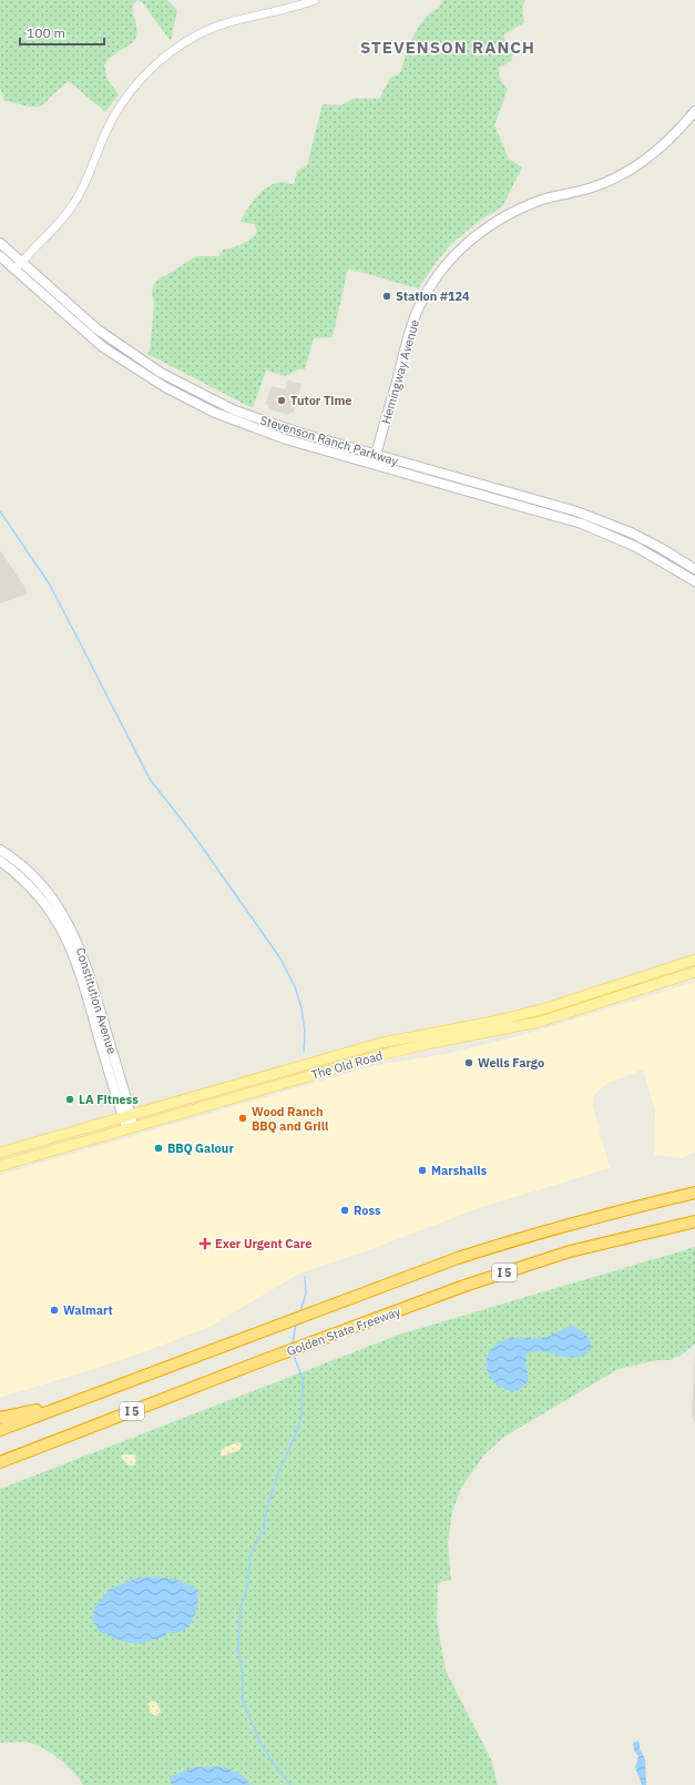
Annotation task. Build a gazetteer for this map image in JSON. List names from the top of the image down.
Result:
{
  "streets": {
    "highway": ["I 5", "Golden State Freeway"],
    "main road": [
      "Hemingway Avenue",
      "Stevenson Ranch Parkway",
      "Constitution Avenue",
      "The Old Road"
    ]
  },
  "crossings": [
    ["Hemingway Avenue", "Stevenson Ranch Parkway"],
    ["Constitution Avenue", "The Old Road"]
  ],
  "districts": ["STEVENSON RANCH"],
  "places": {
    "other": [
      "Station #124",
      "Tutor Time",
      "Wells Fargo",
      "LA Fitness",
      "Wood Ranch BBQ and Grill",
      "BBQ Galour",
      "Marshalls",
      "Ross",
      "Walmart"
    ],
    "health": ["Exer Urgent Care"]
  },
  "scale_bar": "100 m"
}
